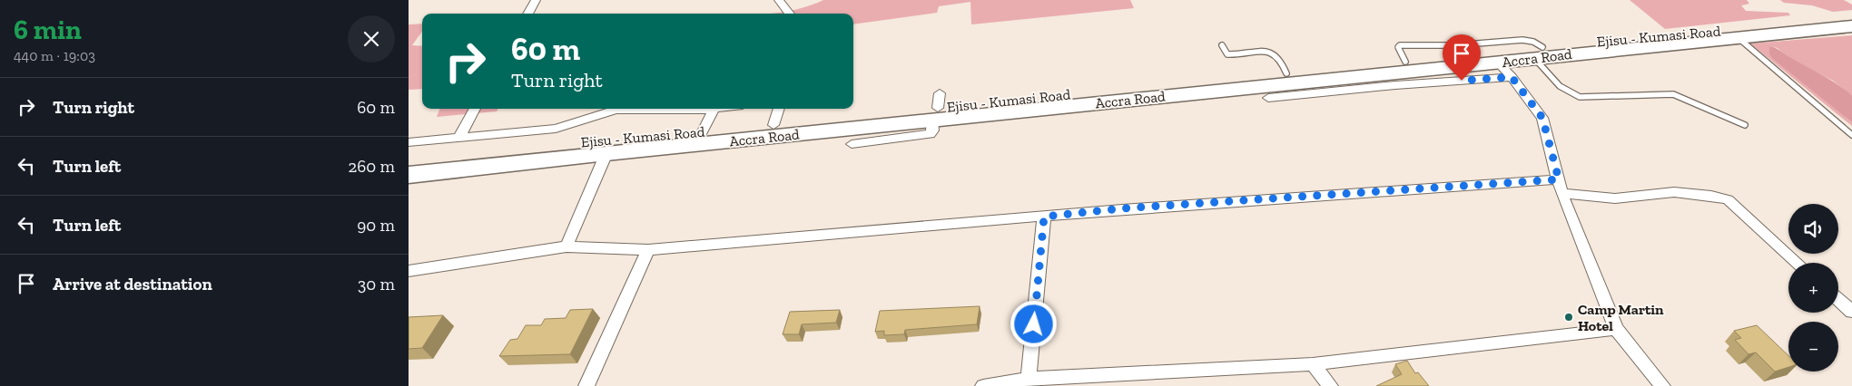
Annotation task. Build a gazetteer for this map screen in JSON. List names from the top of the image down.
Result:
{
  "streets": {
    "highway": ["Ejisu - Kumasi Road", "Accra Road"]
  },
  "crossings": [
    ["Ejisu - Kumasi Road", "Accra Road"]
  ],
  "places": ["Camp Martin Hotel"],
  "page": {
    "heading": ["6 min", "440 m · 19:03"],
    "turn": ["60 m", "Turn right"],
    "list": [
      {
        "name": "Turn right",
        "value": "60 m"
      },
      {
        "name": "Turn left",
        "value": "260 m"
      },
      {
        "name": "Turn left",
        "value": "90 m"
      },
      {
        "name": "Arrive at destination",
        "value": "30 m"
      }
    ],
    "map_buttons": ["+", "−"]
  }
}
